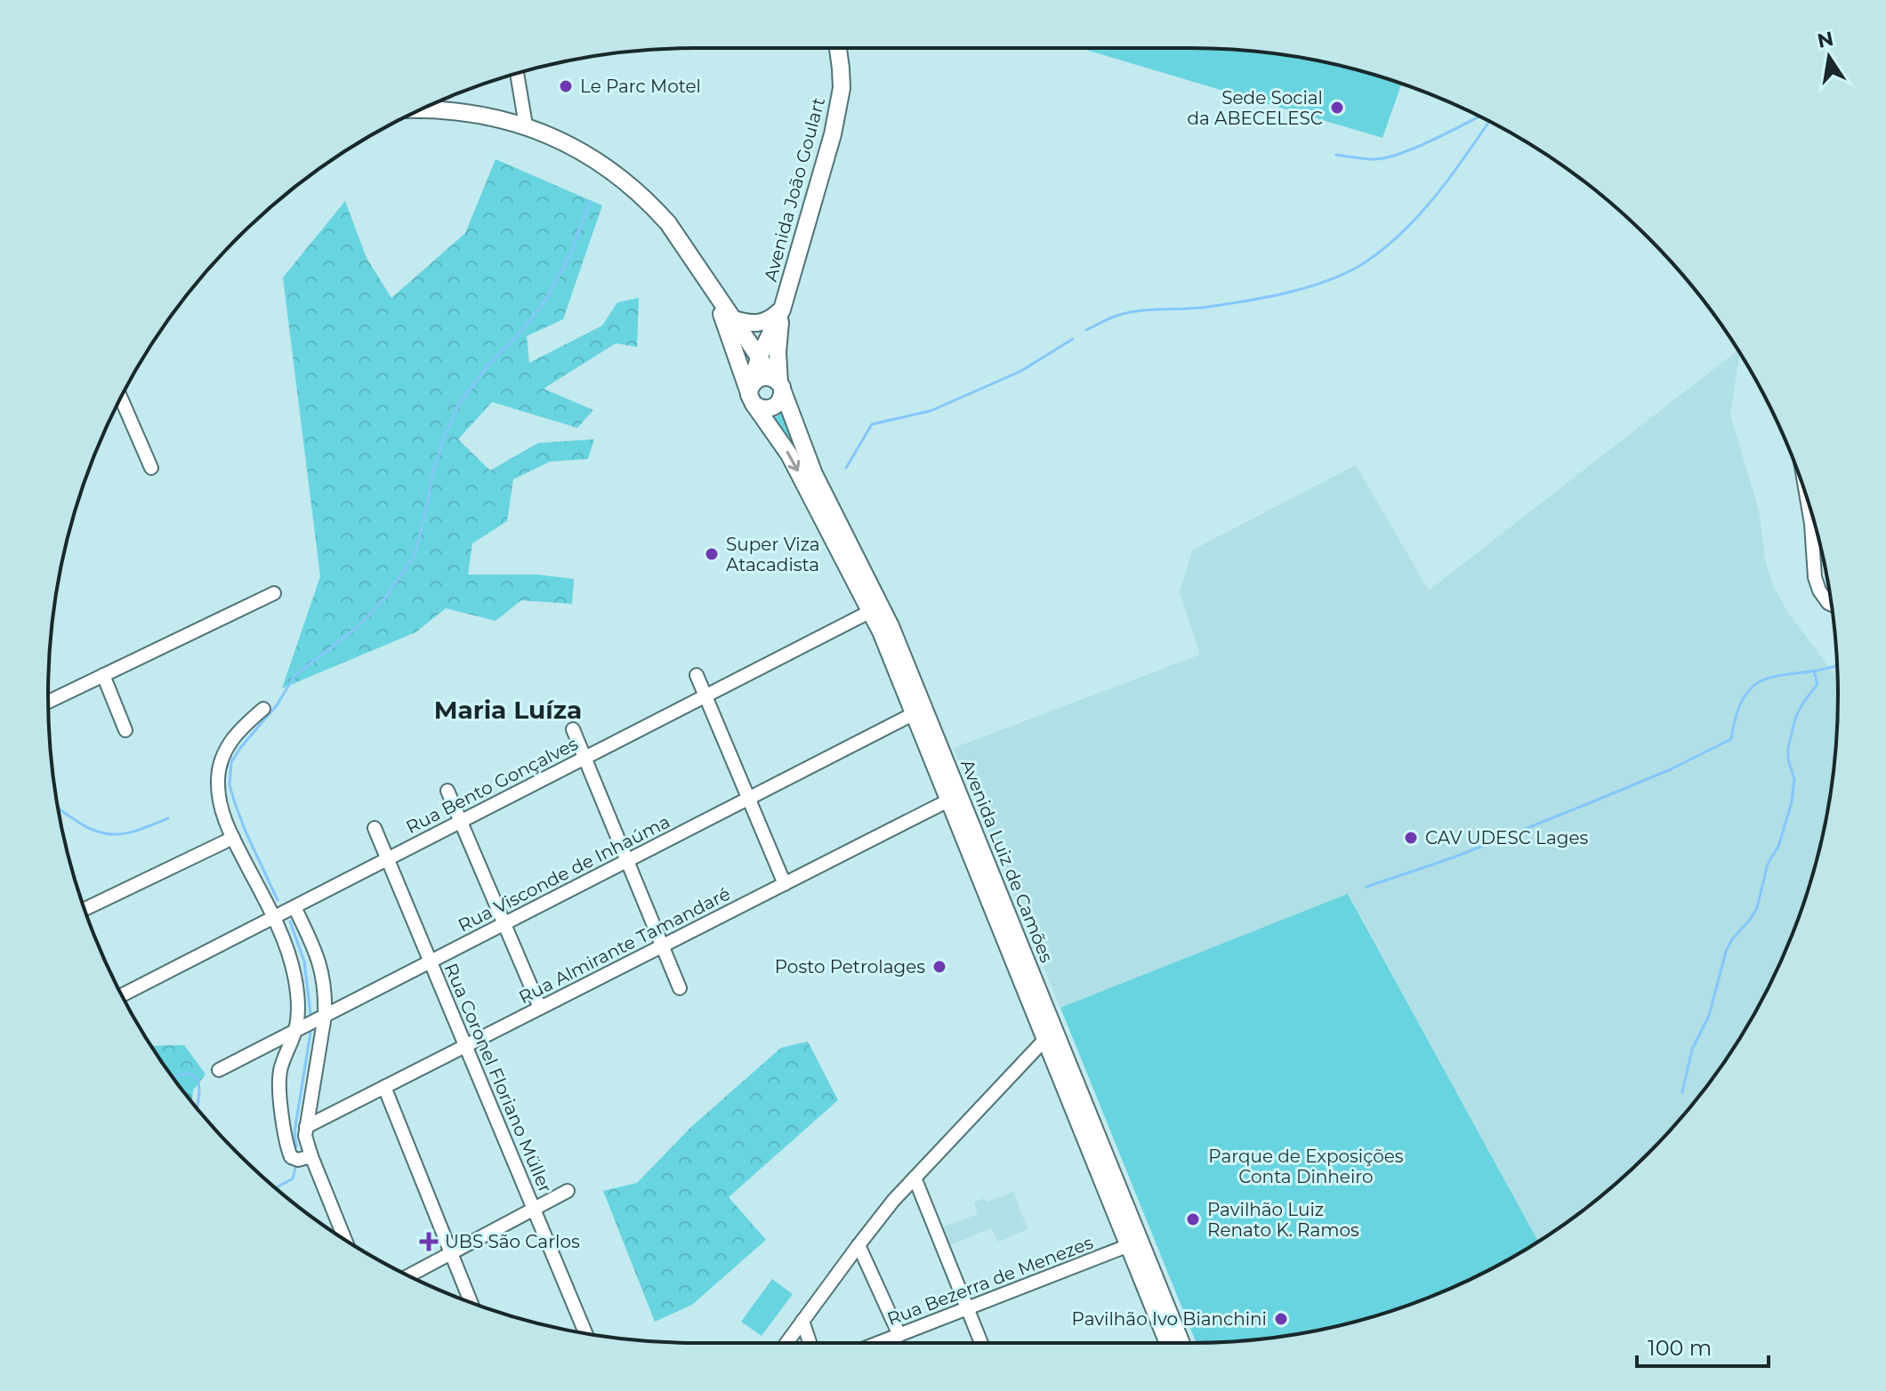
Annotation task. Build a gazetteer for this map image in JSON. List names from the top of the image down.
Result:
{
  "streets": {
    "main road": ["Avenida João Goulart", "Avenida Luiz de Camões"],
    "street": [
      "Rua Bento Gonçalves",
      "Rua Visconde de Inhaúma",
      "Rua Almirante Tamandaré",
      "Rua Coronel Floriano Müller",
      "Rua Bezerra de Menezes"
    ]
  },
  "crossings": [
    ["Avenida João Goulart", "Avenida Luiz de Camões"],
    ["Rua Bento Gonçalves", "Avenida Luiz de Camões"],
    ["Rua Bento Gonçalves", "Rua Coronel Floriano Müller"],
    ["Avenida Luiz de Camões", "Rua Visconde de Inhaúma"],
    ["Avenida Luiz de Camões", "Rua Almirante Tamandaré"],
    ["Avenida Luiz de Camões", "Rua Bezerra de Menezes"],
    ["Rua Visconde de Inhaúma", "Rua Coronel Floriano Müller"],
    ["Rua Almirante Tamandaré", "Rua Coronel Floriano Müller"]
  ],
  "districts": ["Maria Luíza"],
  "parks": ["Parque de Exposições Conta Dinheiro"],
  "places": {
    "other": [
      "Le Parc Motel",
      "Sede Social da ABECELESC",
      "Super Viza Atacadista",
      "CAV UDESC Lages",
      "Posto Petrolages",
      "Pavilhão Luiz Renato K. Ramos",
      "Pavilhão Ivo Bianchini"
    ],
    "health": ["UBS São Carlos"]
  },
  "scale_bar": "100 m",
  "north": "top"
}
